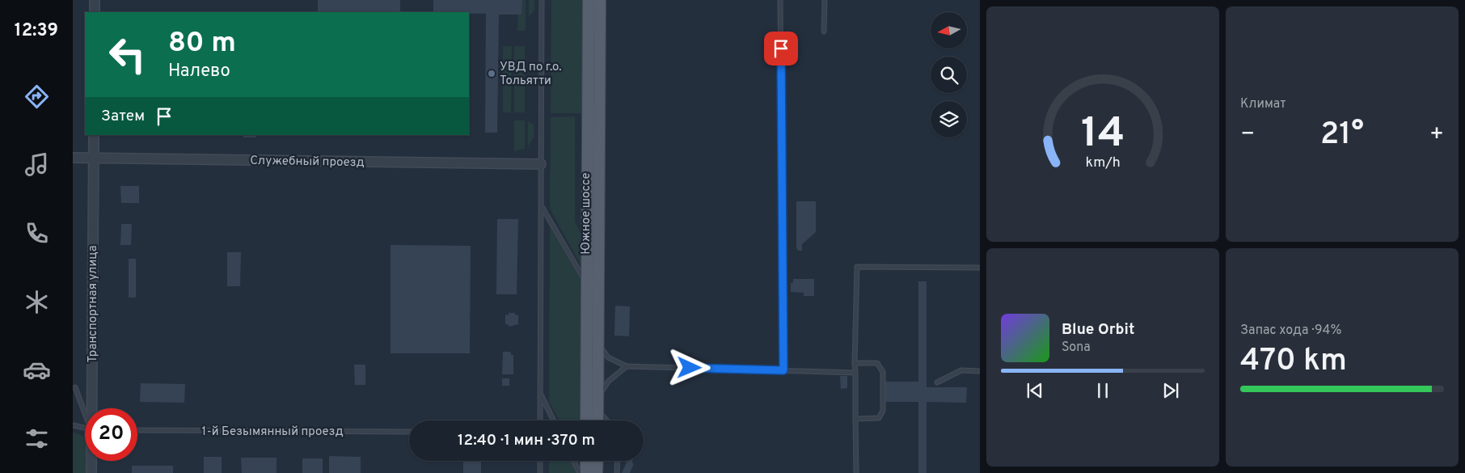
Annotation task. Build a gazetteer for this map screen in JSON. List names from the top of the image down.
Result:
{
  "streets": {
    "main road": ["Южное шоссе"],
    "street": ["Служебный проезд", "Транспортная улица"],
    "lane": ["1-й Безымянный проезд"]
  },
  "crossings": [
    ["Служебный проезд", "Транспортная улица"]
  ],
  "places": ["УВД по г.о. Тольятти"],
  "north": "left",
  "page": {
    "tabs": "12:39",
    "tile": [
      "Климат",
      ["Запас хода · 94%", "470 km"]
    ],
    "turn": ["80 m", "Налево"],
    "then": "Затем",
    "heat": ["−", "21°", "+"],
    "song": ["Blue Orbit", "Sona"],
    "limit": "20",
    "trip": "12:40 · 1 мин · 370 m",
    "gauge": ["14", "km/h"]
  }
}
